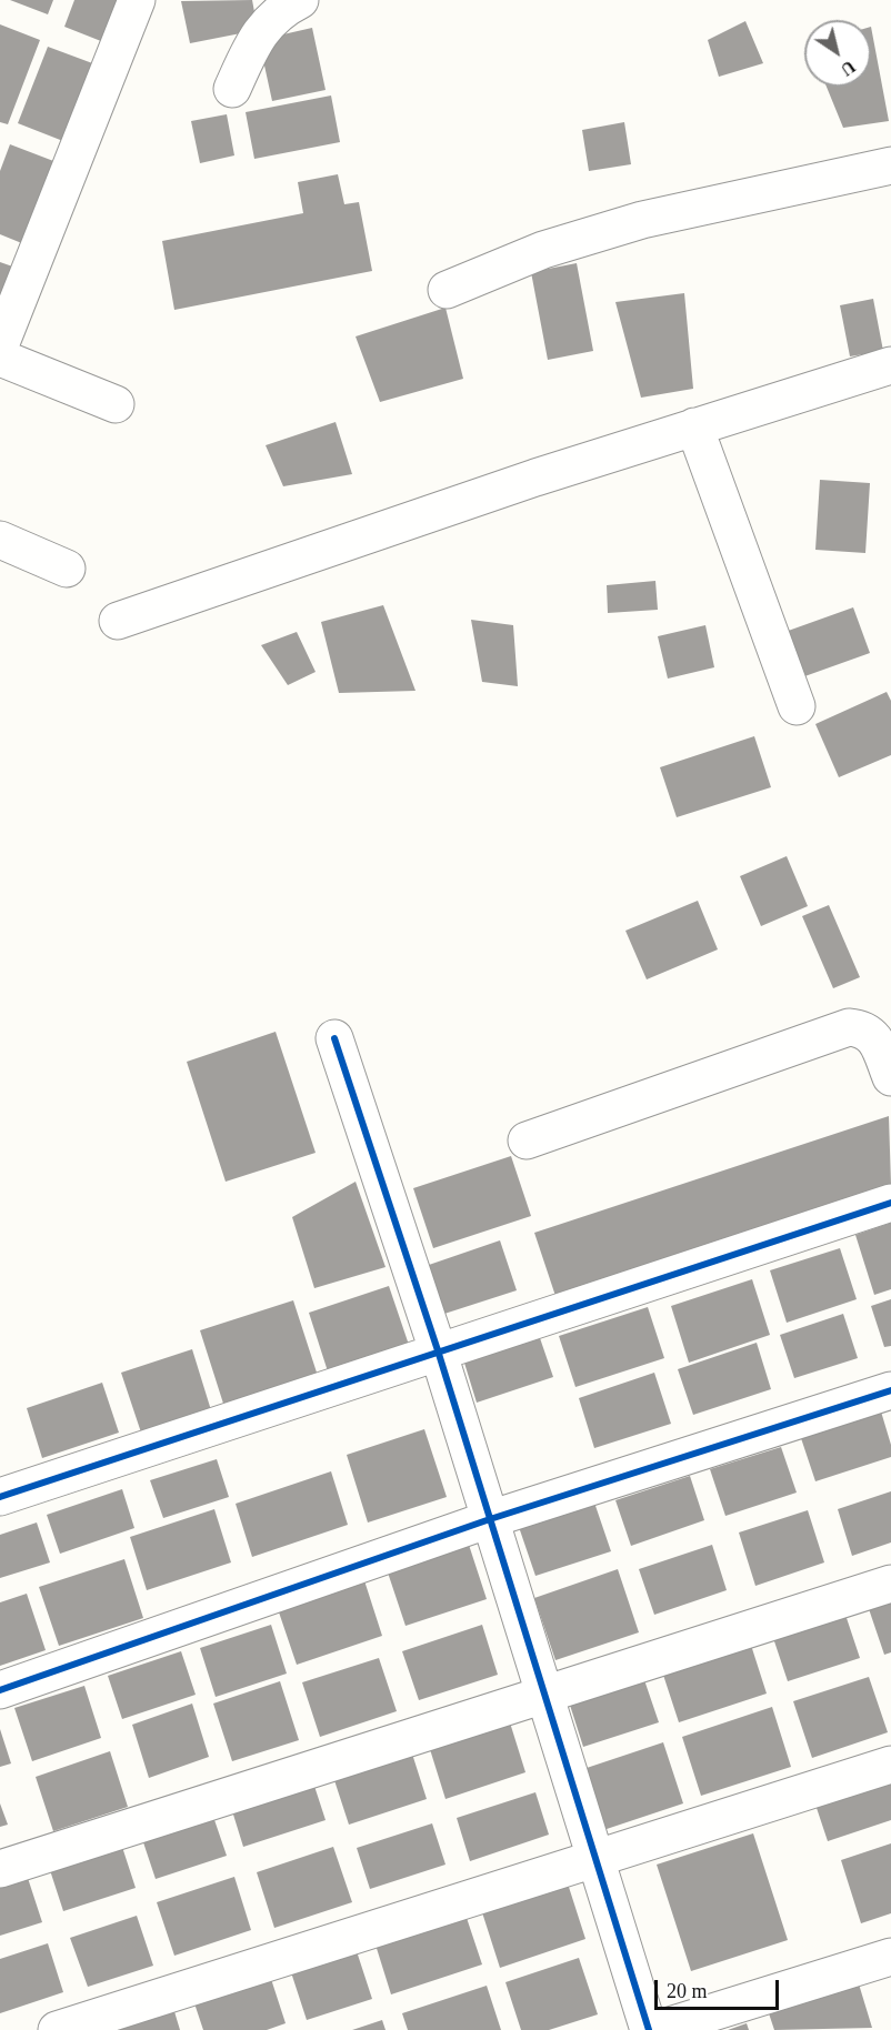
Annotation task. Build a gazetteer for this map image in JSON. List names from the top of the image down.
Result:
{
  "scale_bar": "20 m",
  "north": "bottom right"
}
